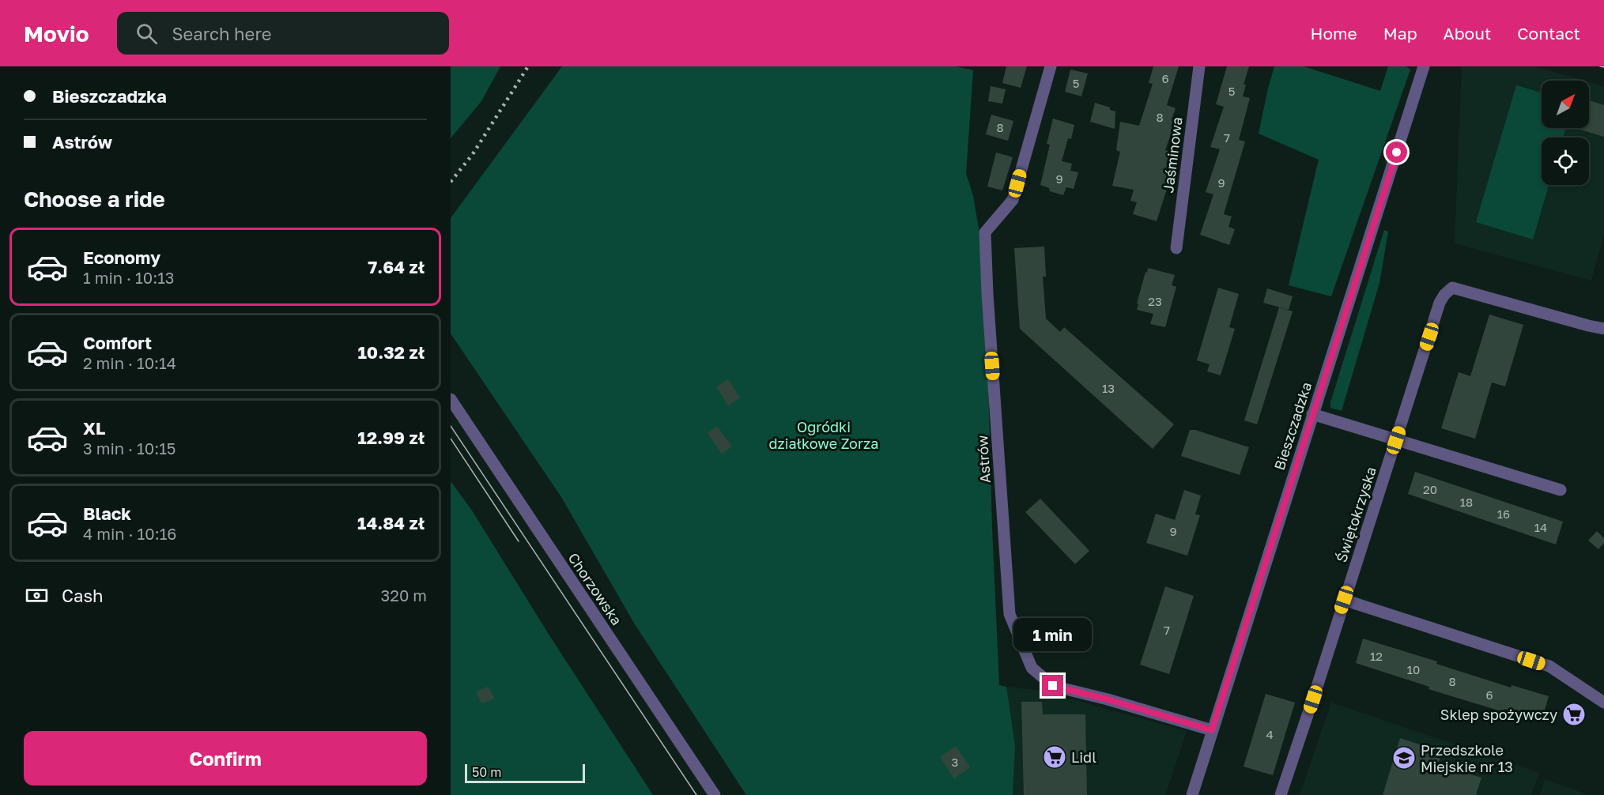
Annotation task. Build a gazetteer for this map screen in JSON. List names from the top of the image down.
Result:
{
  "streets": {
    "street": [
      "Jaśminowa",
      "Bieszczadzka",
      "Astrów",
      "Świętokrzyska",
      "Chorzowska"
    ]
  },
  "crossings": [
    ["Bieszczadzka", "Astrów"]
  ],
  "parks": ["Ogródki działkowe Zorza"],
  "places": {
    "supermarket": ["Sklep spożywczy", "Lidl"],
    "school or university": ["Przedszkole Miejskie nr 13"]
  },
  "house_numbers": [
    "6",
    "5",
    "5",
    "8",
    "8",
    "7",
    "9",
    "9",
    "23",
    "13",
    "20",
    "18",
    "16",
    "14",
    "9",
    "7",
    "12",
    "10",
    "8",
    "6",
    "4",
    "3"
  ],
  "scale_bar": "50 m",
  "north": "top right",
  "page": {
    "header": "Movio",
    "search": "Search here",
    "nav": [
      "Home",
      "Map",
      "About",
      "Contact"
    ],
    "banner": ["Bieszczadzka", "Astrów"],
    "heading": "Choose a ride",
    "list": [
      {
        "name": "Economy",
        "note": "1 min · 10:13",
        "value": "7.64 zł"
      },
      {
        "name": "Comfort",
        "note": "2 min · 10:14",
        "value": "10.32 zł"
      },
      {
        "name": "XL",
        "note": "3 min · 10:15",
        "value": "12.99 zł"
      },
      {
        "name": "Black",
        "note": "4 min · 10:16",
        "value": "14.84 zł"
      }
    ],
    "pay": ["Cash", "320 m"],
    "bubble": "1 min",
    "buttons": "Confirm",
    "scale": "50 m"
  }
}
